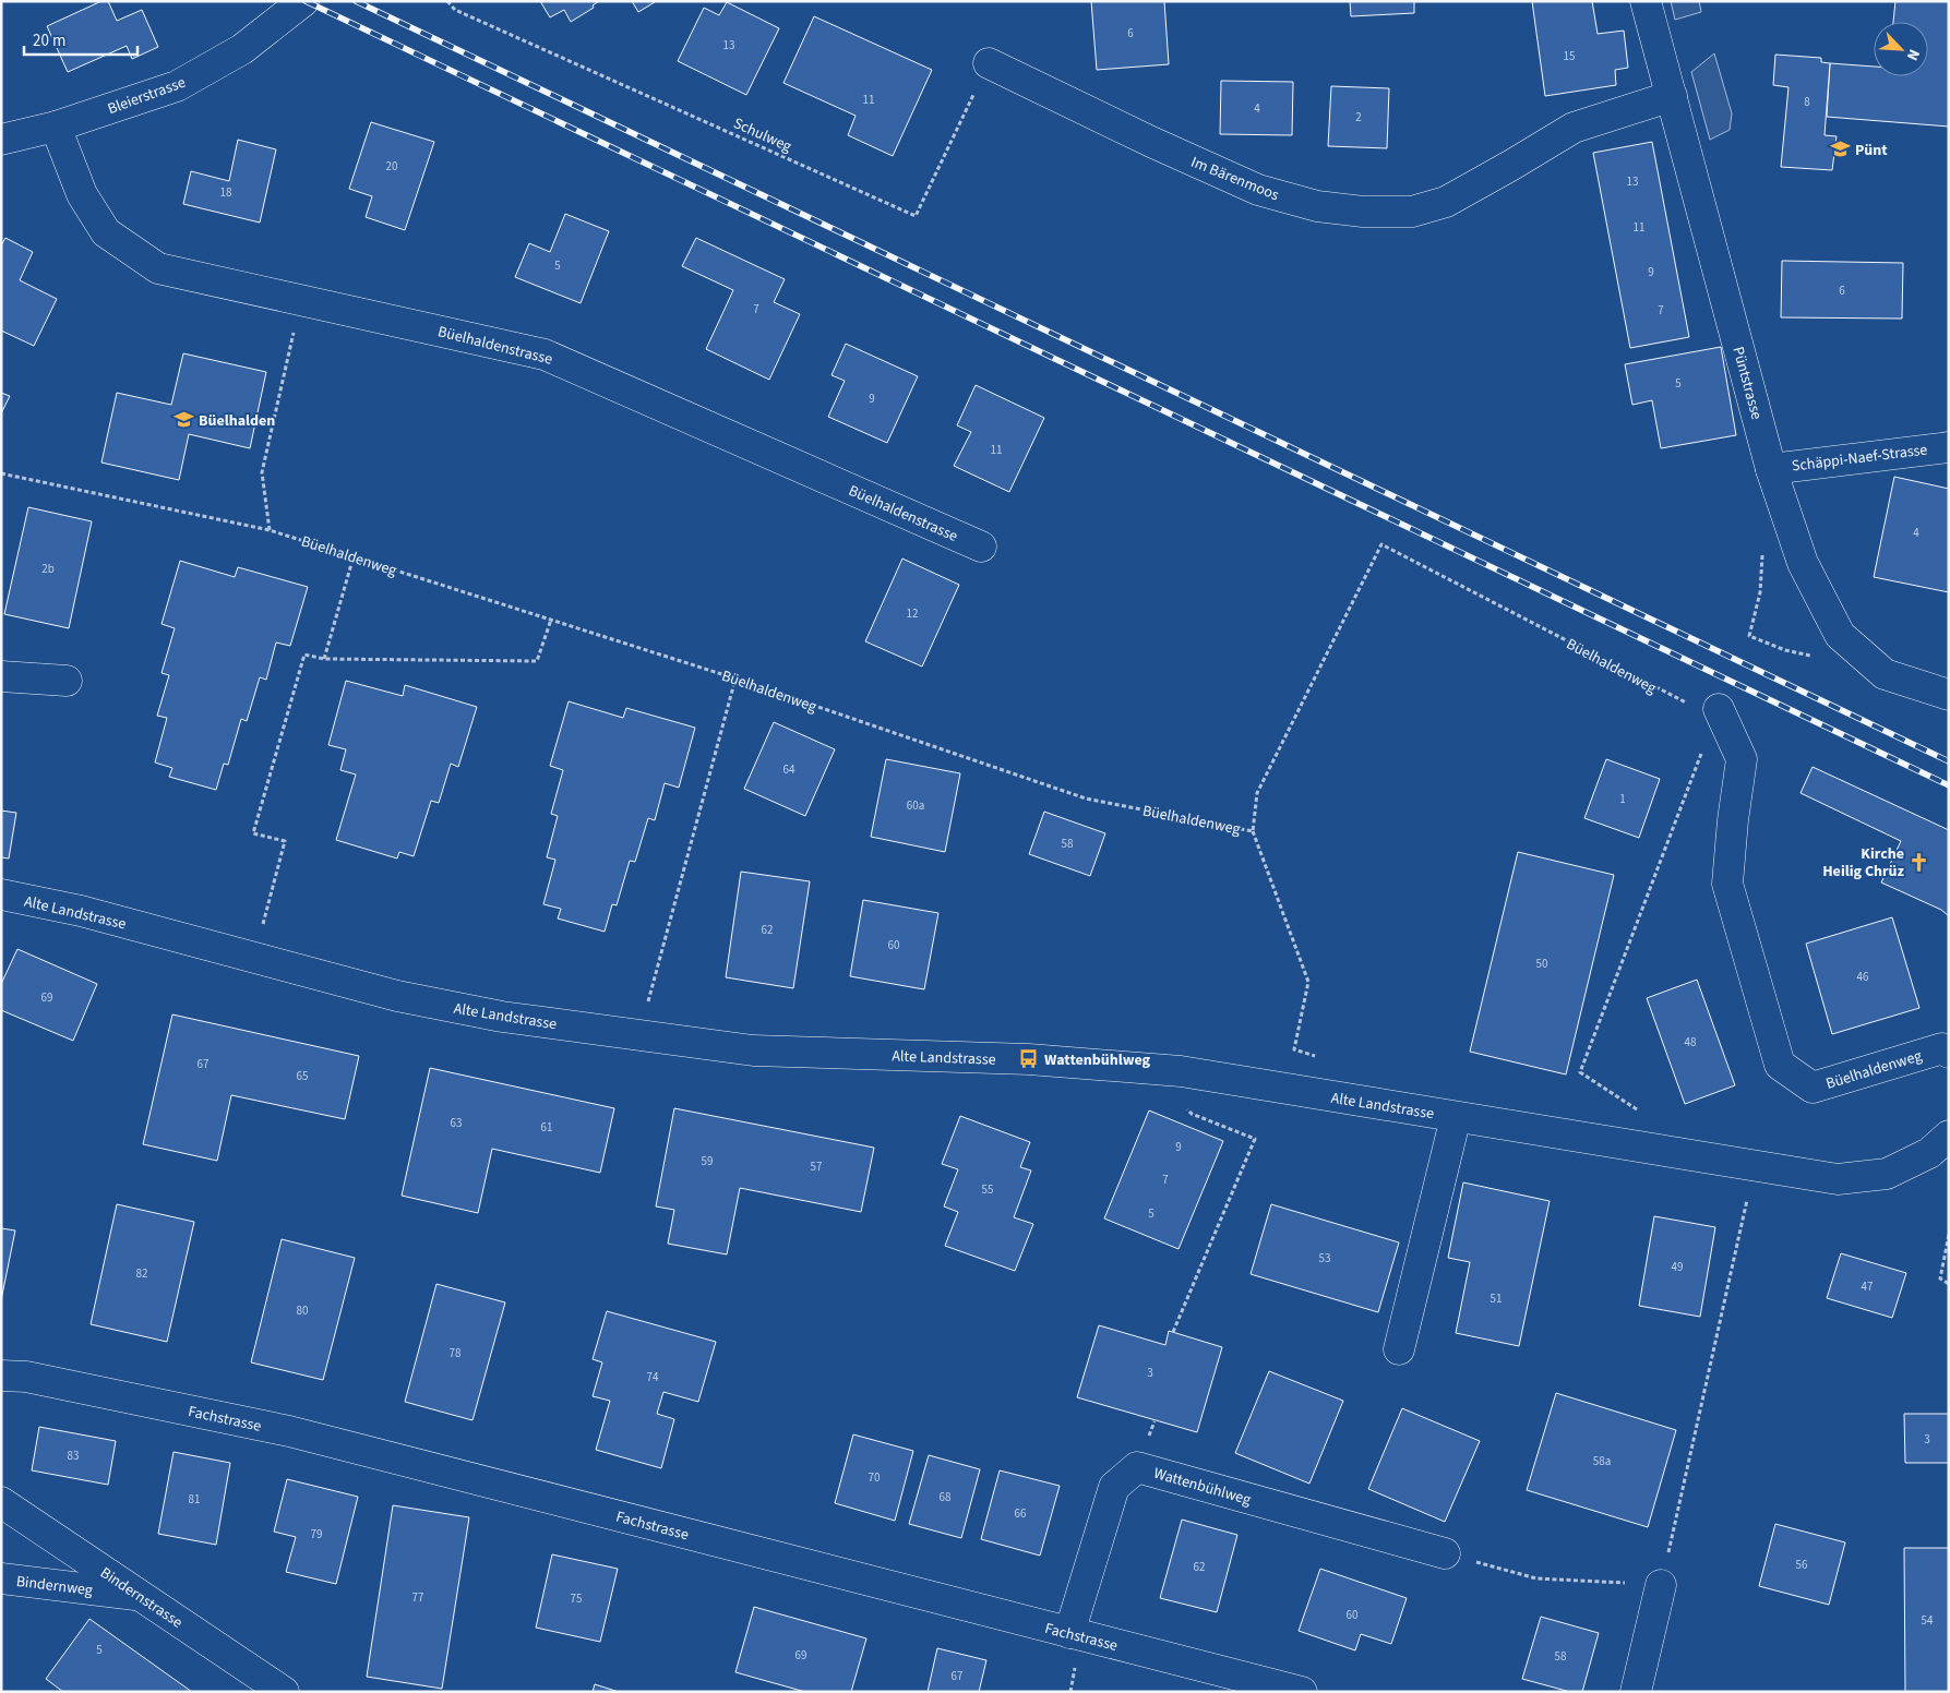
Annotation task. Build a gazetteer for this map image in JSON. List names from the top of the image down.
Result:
{
  "streets": {
    "street": [
      "Bleierstrasse",
      "Im Bärenmoos",
      "Büelhaldenstrasse",
      "Püntstrasse",
      "Schäppi-Naef-Strasse",
      "Büelhaldenweg",
      "Alte Landstrasse",
      "Fachstrasse",
      "Wattenbühlweg",
      "Bindernweg",
      "Bindernstrasse"
    ],
    "path": ["Schulweg"]
  },
  "crossings": [
    ["Bleierstrasse", "Büelhaldenstrasse"],
    ["Schulweg", "Im Bärenmoos"],
    ["Im Bärenmoos", "Püntstrasse"],
    ["Püntstrasse", "Schäppi-Naef-Strasse"],
    ["Fachstrasse", "Wattenbühlweg"],
    ["Bindernweg", "Bindernstrasse"]
  ],
  "places": {
    "school or university": ["Pünt", "Büelhalden"],
    "church": ["Kirche Heilig Chrüz"],
    "bus stop": ["Wattenbühlweg"]
  },
  "house_numbers": [
    "6",
    "13",
    "15",
    "11",
    "8",
    "4",
    "2",
    "20",
    "13",
    "18",
    "11",
    "5",
    "9",
    "6",
    "7",
    "7",
    "5",
    "9",
    "11",
    "4",
    "2b",
    "12",
    "64",
    "1",
    "60a",
    "58",
    "62",
    "60",
    "50",
    "46",
    "69",
    "48",
    "67",
    "65",
    "63",
    "61",
    "9",
    "59",
    "57",
    "7",
    "55",
    "5",
    "53",
    "49",
    "82",
    "47",
    "51",
    "80",
    "78",
    "3",
    "74",
    "3",
    "83",
    "58a",
    "70",
    "68",
    "81",
    "66",
    "79",
    "56",
    "62",
    "77",
    "75",
    "60",
    "54",
    "5",
    "69",
    "58",
    "67"
  ],
  "scale_bar": "20 m",
  "north": "bottom right"
}
